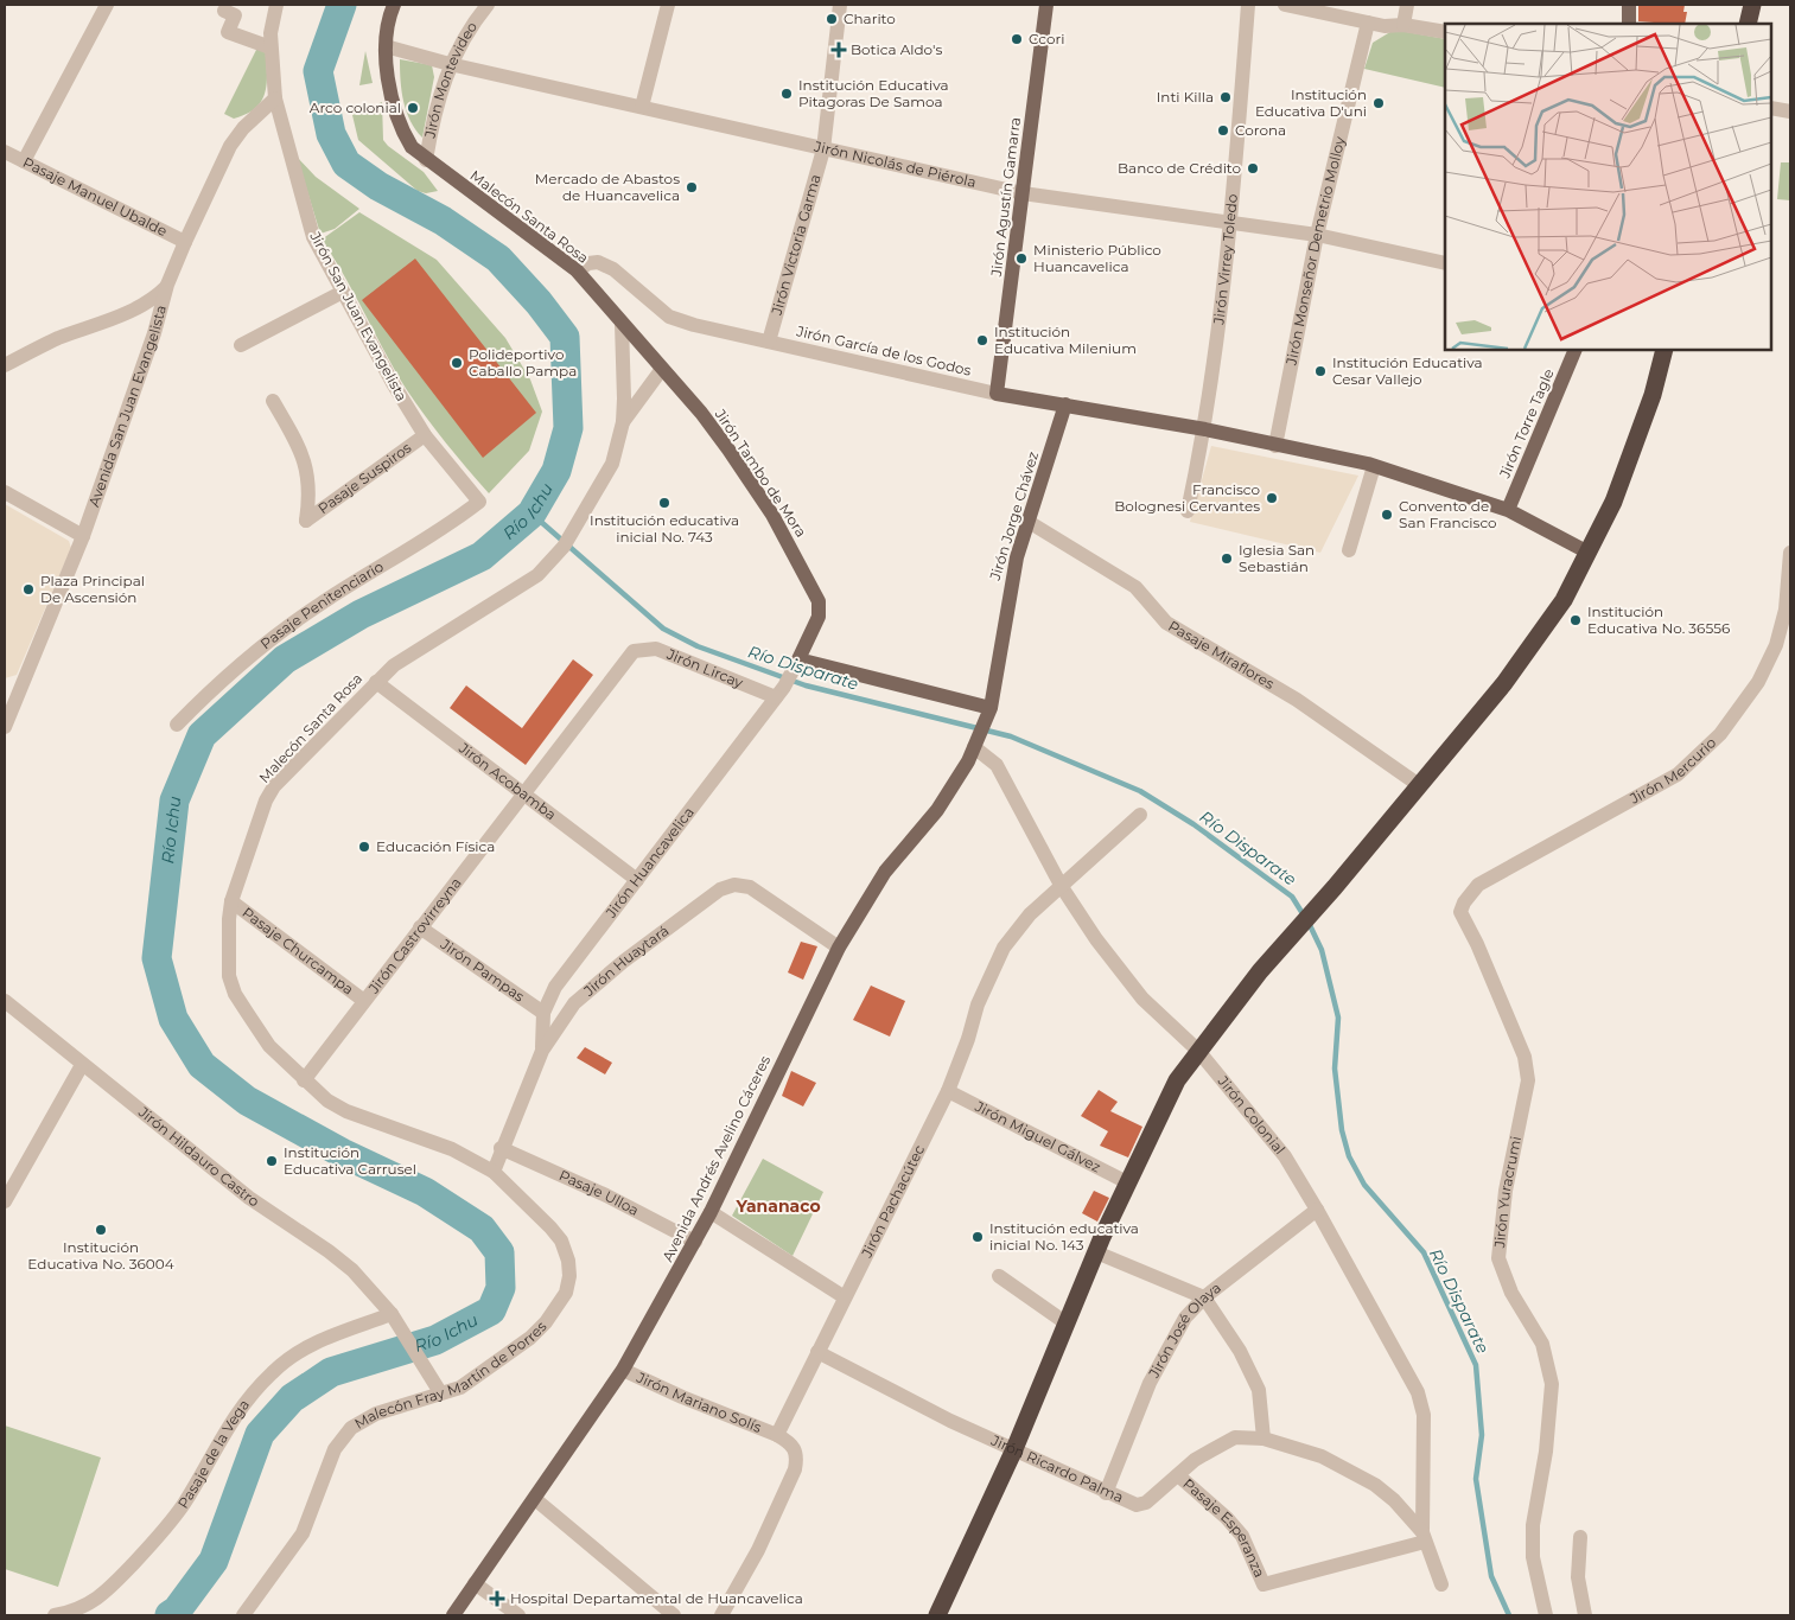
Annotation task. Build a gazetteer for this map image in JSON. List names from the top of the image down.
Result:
{
  "streets": {
    "main road": [
      "Jirón Agustín Gamarra",
      "Malecón Santa Rosa",
      "Jirón García de los Godos",
      "Jirón Torre Tagle",
      "Jirón Tambo de Mora",
      "Jirón Jorge Chávez",
      "Avenida Andrés Avelino Cáceres"
    ],
    "street": [
      "Jirón Montevideo",
      "Jirón Nicolás de Piérola",
      "Pasaje Manuel Ubalde",
      "Jirón Victoria Garma",
      "Jirón Monseñor Demetrio Molloy",
      "Jirón Virrey Toledo",
      "Jirón San Juan Evangelista",
      "Avenida San Juan Evangelista",
      "Pasaje Suspiros",
      "Pasaje Penitenciario",
      "Pasaje Miraflores",
      "Jirón Lircay",
      "Jirón Mercurio",
      "Jirón Acobamba",
      "Jirón Huancavelica",
      "Jirón Castrovirreyna",
      "Pasaje Churcampa",
      "Jirón Huaytará",
      "Jirón Pampas",
      "Jirón Colonial",
      "Jirón Miguel Gálvez",
      "Jirón Hildauro Castro",
      "Jirón Yuracrumi",
      "Pasaje Ulloa",
      "Jirón Pachacútec",
      "Jirón José Olaya",
      "Malecón Fray Martín de Porres",
      "Jirón Mariano Solís",
      "Pasaje de la Vega",
      "Jirón Ricardo Palma",
      "Pasaje Esperanza"
    ]
  },
  "crossings": [
    ["Jirón Montevideo", "Jirón Nicolás de Piérola"],
    ["Jirón Montevideo", "Malecón Santa Rosa"],
    ["Jirón Nicolás de Piérola", "Jirón Agustín Gamarra"],
    ["Jirón Nicolás de Piérola", "Malecón Santa Rosa"],
    ["Jirón Nicolás de Piérola", "Jirón Victoria Garma"],
    ["Jirón Nicolás de Piérola", "Jirón Monseñor Demetrio Molloy"],
    ["Jirón Nicolás de Piérola", "Jirón Virrey Toledo"],
    ["Pasaje Manuel Ubalde", "Avenida San Juan Evangelista"],
    ["Jirón Agustín Gamarra", "Jirón García de los Godos"],
    ["Malecón Santa Rosa", "Jirón García de los Godos"],
    ["Malecón Santa Rosa", "Jirón Tambo de Mora"],
    ["Malecón Santa Rosa", "Jirón Acobamba"],
    ["Malecón Santa Rosa", "Jirón Castrovirreyna"],
    ["Malecón Santa Rosa", "Pasaje Churcampa"],
    ["Malecón Santa Rosa", "Jirón Huaytará"],
    ["Malecón Santa Rosa", "Malecón Fray Martín de Porres"],
    ["Jirón Victoria Garma", "Jirón García de los Godos"],
    ["Jirón Monseñor Demetrio Molloy", "Jirón García de los Godos"],
    ["Jirón Virrey Toledo", "Jirón García de los Godos"],
    ["Jirón San Juan Evangelista", "Avenida San Juan Evangelista"],
    ["Jirón San Juan Evangelista", "Pasaje Suspiros"],
    ["Jirón San Juan Evangelista", "Pasaje Penitenciario"],
    ["Jirón García de los Godos", "Jirón Torre Tagle"],
    ["Jirón García de los Godos", "Jirón Jorge Chávez"],
    ["Jirón Tambo de Mora", "Jirón Lircay"],
    ["Jirón Tambo de Mora", "Jirón Huancavelica"],
    ["Jirón Jorge Chávez", "Pasaje Miraflores"],
    ["Jirón Jorge Chávez", "Avenida Andrés Avelino Cáceres"],
    ["Jirón Lircay", "Jirón Huancavelica"],
    ["Jirón Lircay", "Jirón Castrovirreyna"],
    ["Jirón Mercurio", "Jirón Yuracrumi"],
    ["Jirón Acobamba", "Jirón Huancavelica"],
    ["Jirón Acobamba", "Jirón Castrovirreyna"],
    ["Jirón Huancavelica", "Jirón Huaytará"],
    ["Jirón Huancavelica", "Jirón Pampas"],
    ["Jirón Castrovirreyna", "Pasaje Churcampa"],
    ["Jirón Castrovirreyna", "Jirón Pampas"],
    ["Jirón Huaytará", "Avenida Andrés Avelino Cáceres"],
    ["Jirón Huaytará", "Pasaje Ulloa"],
    ["Jirón Huaytará", "Malecón Fray Martín de Porres"],
    ["Jirón Colonial", "Avenida Andrés Avelino Cáceres"],
    ["Jirón Colonial", "Jirón Pachacútec"],
    ["Jirón Colonial", "Jirón José Olaya"],
    ["Jirón Colonial", "Jirón Ricardo Palma"],
    ["Jirón Colonial", "Pasaje Esperanza"],
    ["Jirón Miguel Gálvez", "Jirón Pachacútec"],
    ["Jirón Hildauro Castro", "Malecón Fray Martín de Porres"],
    ["Jirón Hildauro Castro", "Pasaje de la Vega"],
    ["Avenida Andrés Avelino Cáceres", "Pasaje Ulloa"],
    ["Avenida Andrés Avelino Cáceres", "Jirón Mariano Solís"],
    ["Jirón Pachacútec", "Jirón Mariano Solís"],
    ["Jirón Pachacútec", "Jirón Ricardo Palma"],
    ["Jirón José Olaya", "Jirón Ricardo Palma"],
    ["Jirón Ricardo Palma", "Pasaje Esperanza"]
  ],
  "districts": ["Yananaco"],
  "water": ["Río Ichu", "Río Disparate"],
  "places": {
    "other": [
      "Charito",
      "Ccori",
      "Institución Educativa Pitagoras De Samoa",
      "Inti Killa",
      "Institución Educativa D'uni",
      "Arco colonial",
      "Corona",
      "Banco de Crédito",
      "Mercado de Abastos de Huancavelica",
      "Ministerio Público Huancavelica",
      "Institución Educativa Milenium",
      "Polideportivo Caballo Pampa",
      "Institución Educativa Cesar Vallejo",
      "Francisco Bolognesi Cervantes",
      "Institución educativa inicial No. 743",
      "Convento de San Francisco",
      "Iglesia San Sebastián",
      "Plaza Principal De Ascensión",
      "Institución Educativa No. 36556",
      "Educación Física",
      "Institución Educativa Carrusel",
      "Institución Educativa No. 36004",
      "Institución educativa inicial No. 143"
    ],
    "health": ["Botica Aldo's", "Hospital Departamental de Huancavelica"]
  }
}
